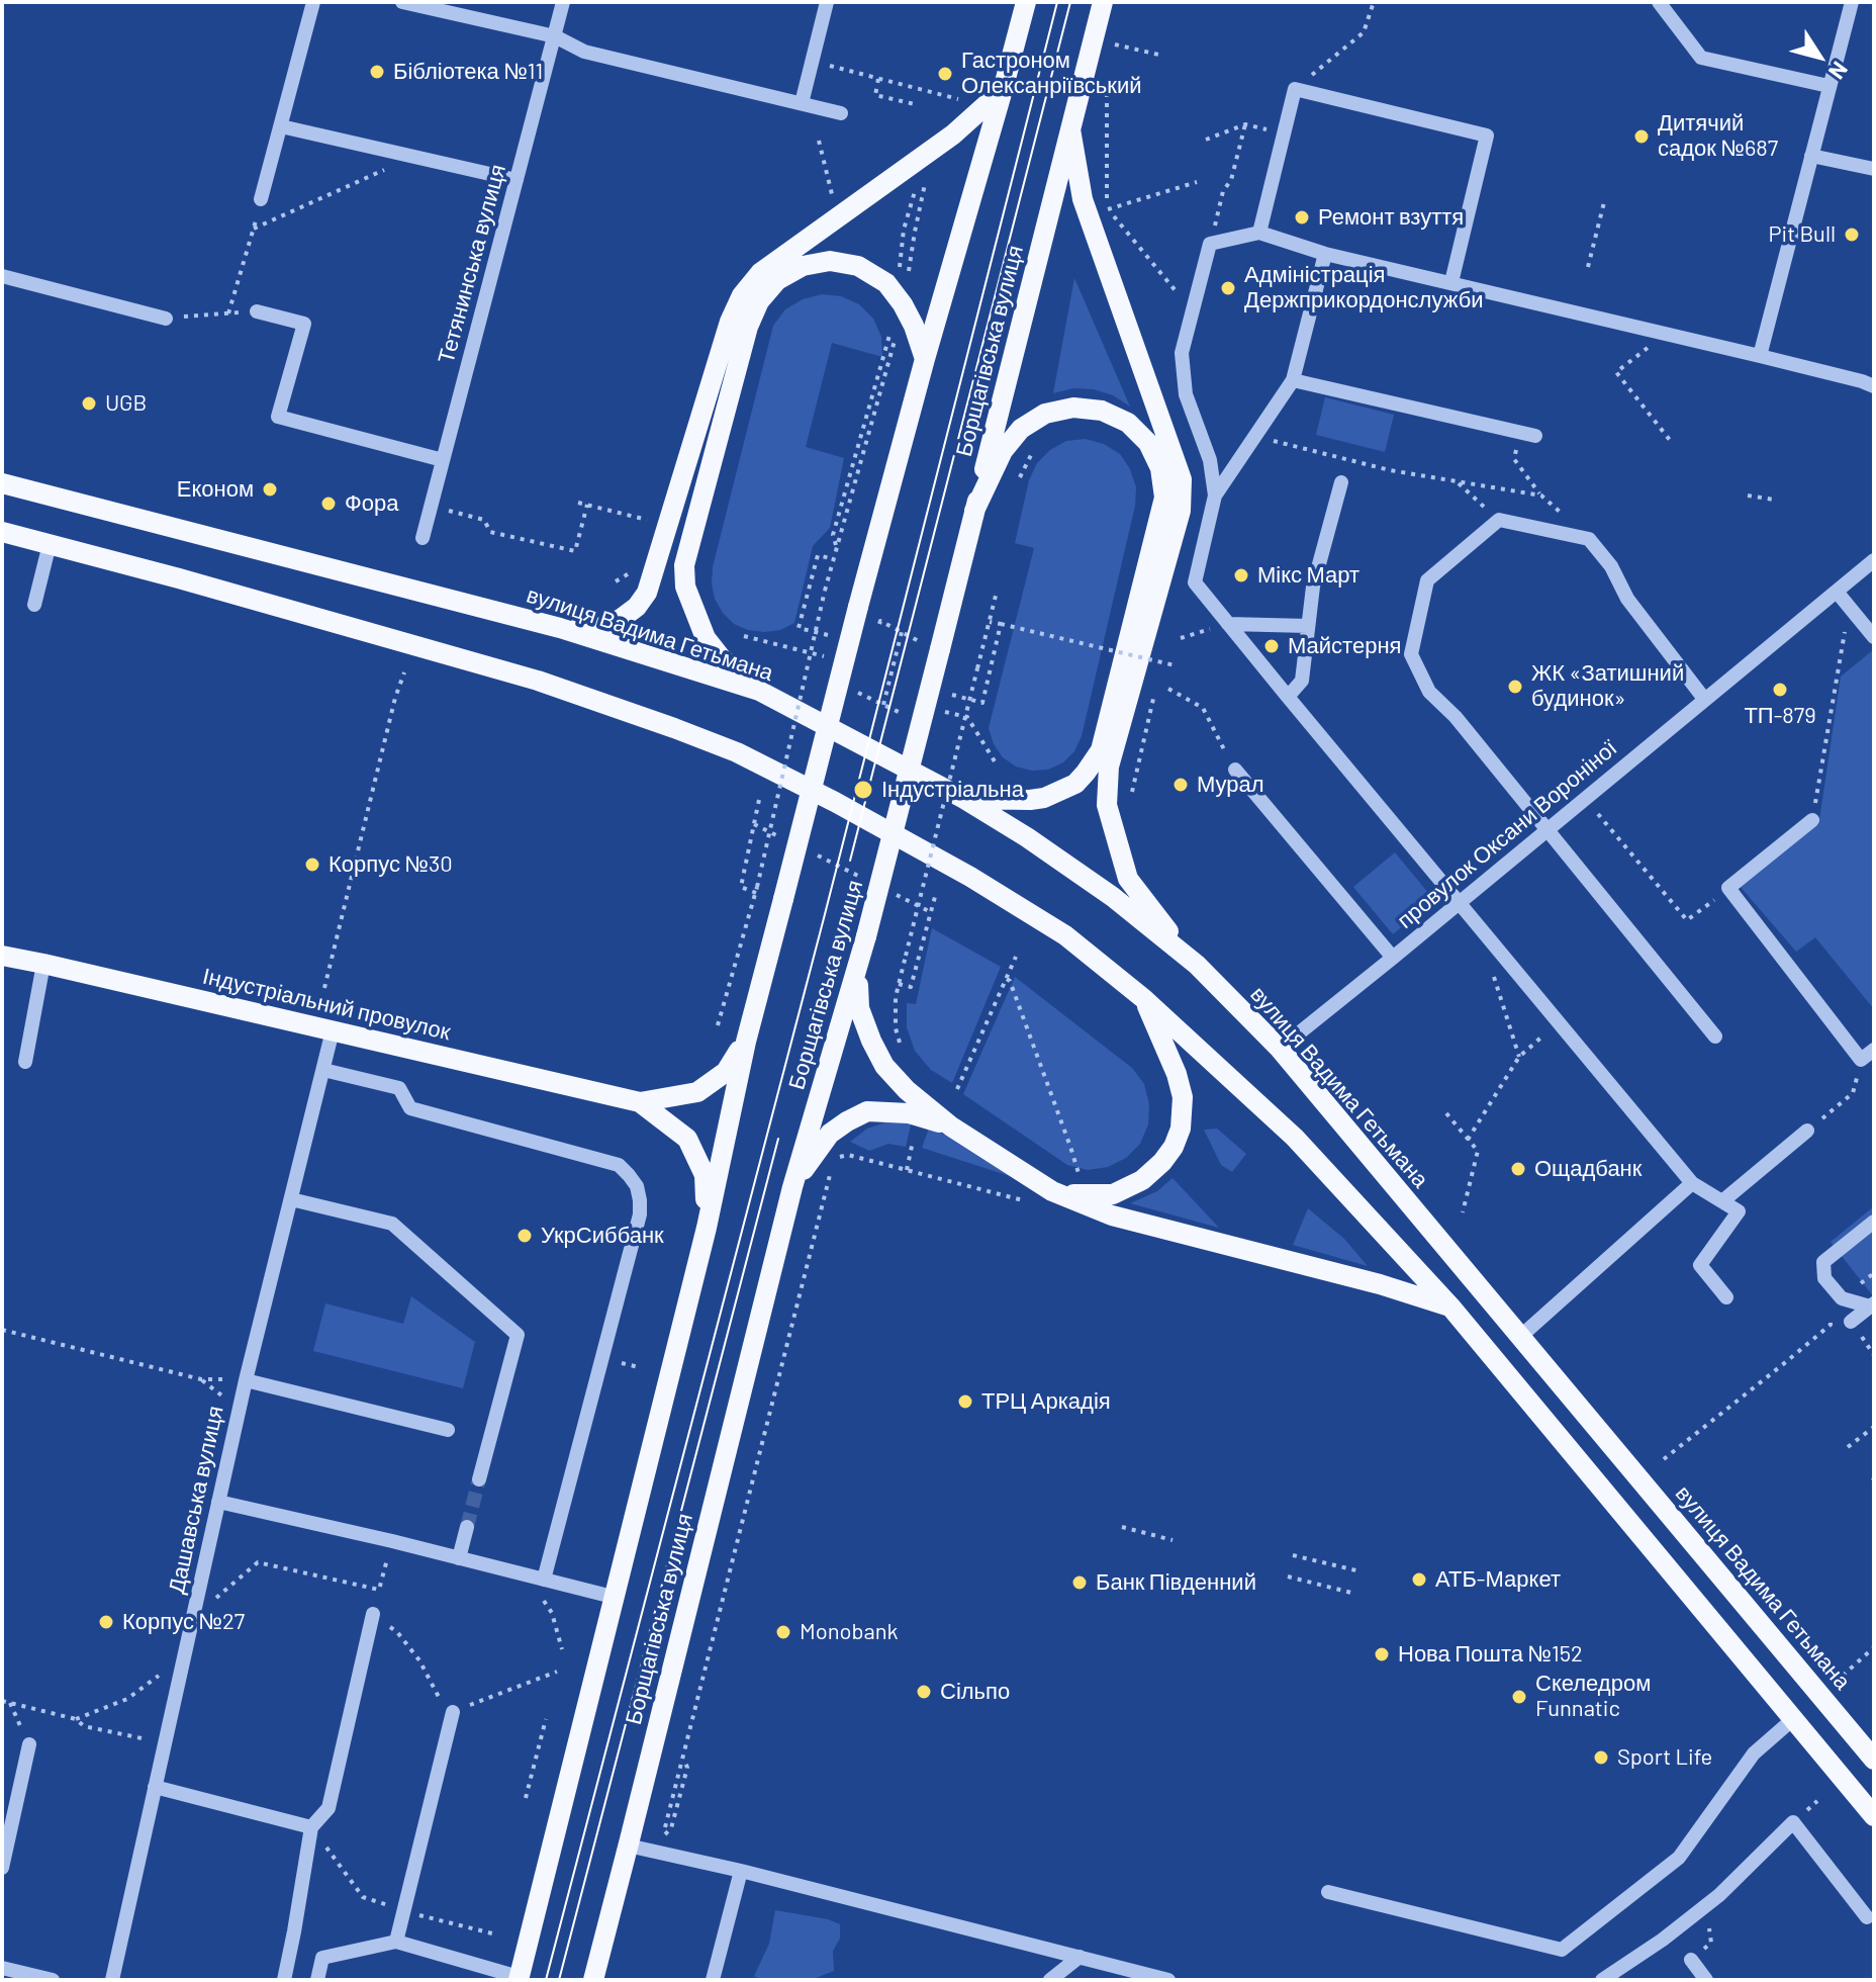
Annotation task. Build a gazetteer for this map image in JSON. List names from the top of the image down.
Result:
{
  "streets": {
    "main road": ["Борщагівська вулиця", "вулиця Вадима Гетьмана", "Індустріальний провулок"],
    "street": ["Тетянинська вулиця", "провулок Оксани Вороніної", "Дашавська вулиця"]
  },
  "crossings": [
    ["вулиця Вадима Гетьмана", "провулок Оксани Вороніної"],
    ["Індустріальний провулок", "Дашавська вулиця"]
  ],
  "places": [
    "Бібліотека №11",
    "Гастроном Олексанріївський",
    "Дитячий садок №687",
    "Ремонт взуття",
    "Pit Bull",
    "Адміністрація Держприкордонслужби",
    "UGB",
    "Економ",
    "Фора",
    "Мікс Март",
    "Майстерня",
    "ЖК «Затишний будинок»",
    "ТП-879",
    "Мурал",
    "Індустріальна",
    "Корпус №30",
    "Ощадбанк",
    "УкрСиббанк",
    "ТРЦ Аркадія",
    "АТБ-Маркет",
    "Банк Південний",
    "Корпус №27",
    "Monobank",
    "Нова Пошта №152",
    "Сільпо",
    "Скеледром Funnatic",
    "Sport Life"
  ],
  "north": "bottom right"
}
